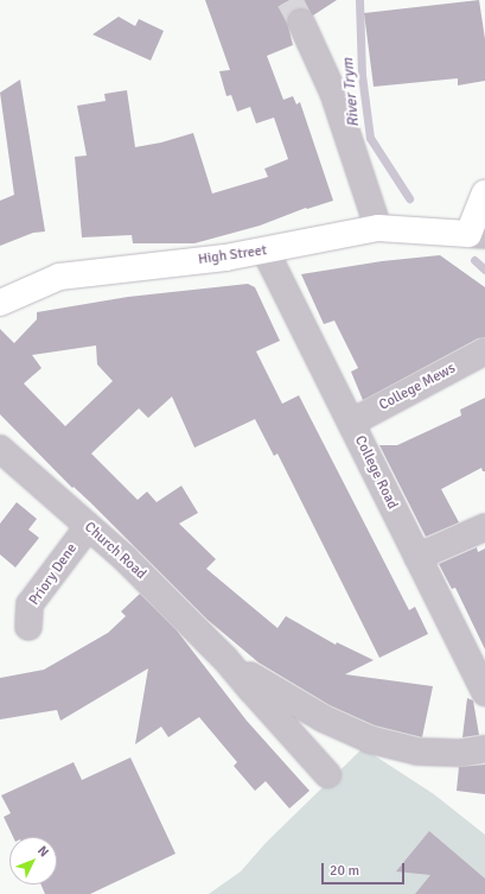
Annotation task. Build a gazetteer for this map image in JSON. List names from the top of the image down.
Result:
{
  "streets": {
    "main road": ["High Street"],
    "street": [
      "College Mews",
      "College Road",
      "Church Road",
      "Priory Dene"
    ]
  },
  "crossings": [
    ["High Street", "College Road"],
    ["College Mews", "College Road"],
    ["Church Road", "Priory Dene"]
  ],
  "water": ["River Trym"],
  "scale_bar": "20 m",
  "north": "top right"
}
